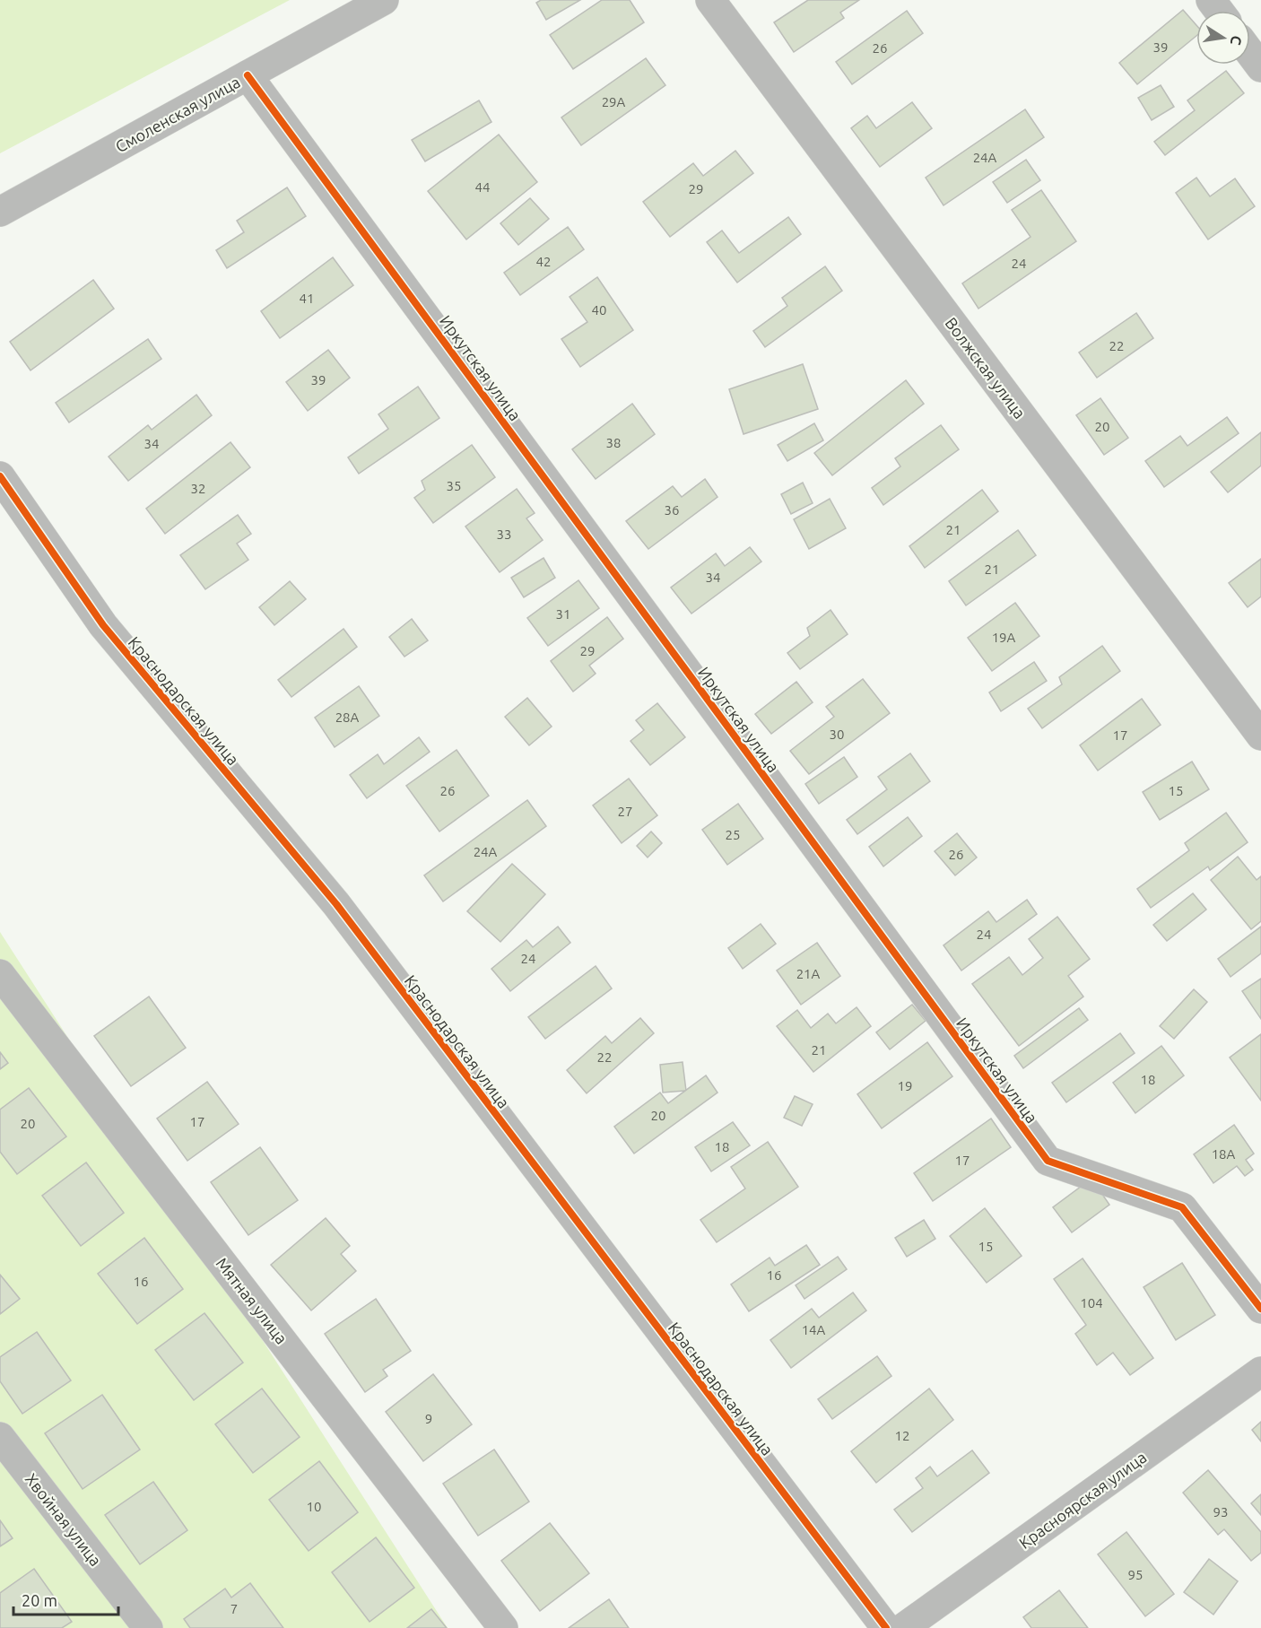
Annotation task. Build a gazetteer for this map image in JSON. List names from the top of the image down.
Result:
{
  "streets": {
    "street": [
      "Смоленская улица",
      "Иркутская улица",
      "Волжская улица",
      "Краснодарская улица",
      "Мятная улица",
      "Красноярская улица",
      "Хвойная улица"
    ]
  },
  "crossings": [
    ["Смоленская улица", "Иркутская улица"]
  ],
  "house_numbers": [
    "39",
    "26",
    "29А",
    "24А",
    "44",
    "29",
    "42",
    "24",
    "41",
    "40",
    "22",
    "39",
    "20",
    "38",
    "34",
    "35",
    "32",
    "36",
    "21",
    "33",
    "21",
    "34",
    "31",
    "19А",
    "29",
    "28А",
    "30",
    "17",
    "26",
    "15",
    "27",
    "25",
    "24А",
    "26",
    "24",
    "24",
    "21А",
    "21",
    "22",
    "18",
    "19",
    "20",
    "17",
    "20",
    "18",
    "18А",
    "17",
    "15",
    "16",
    "16",
    "104",
    "14А",
    "9",
    "12",
    "10",
    "93",
    "95",
    "7"
  ],
  "scale_bar": "20 m",
  "north": "right"
}
